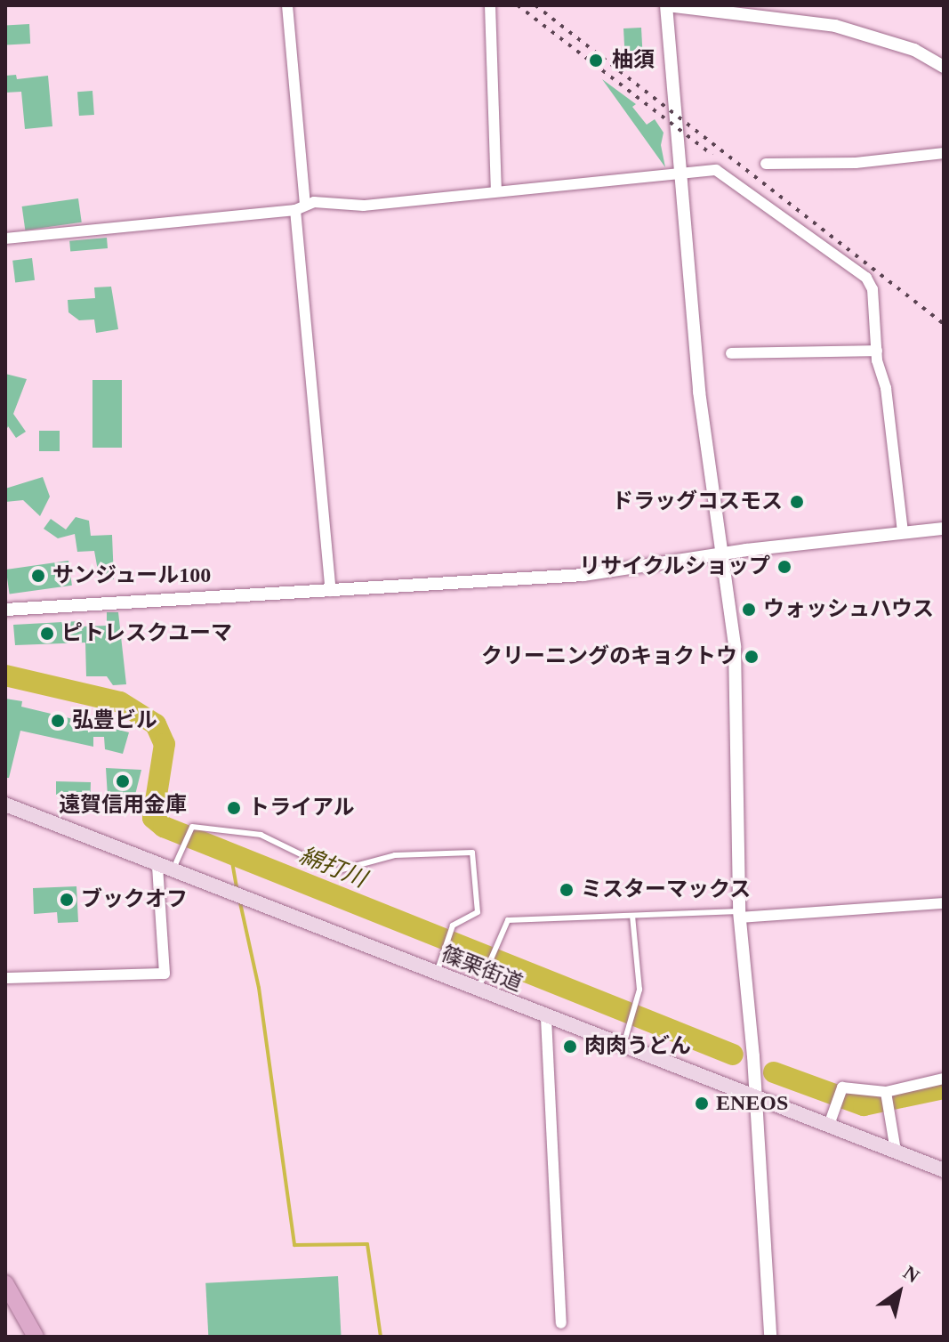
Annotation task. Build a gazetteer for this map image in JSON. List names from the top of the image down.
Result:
{
  "streets": {
    "main road": ["篠栗街道"]
  },
  "water": ["綿打川"],
  "places": [
    "柚須",
    "ドラッグコスモス",
    "リサイクルショップ",
    "サンジュール100",
    "ウォッシュハウス",
    "ピトレスクユーマ",
    "クリーニングのキョクトウ",
    "弘豊ビル",
    "遠賀信用金庫",
    "トライアル",
    "ミスターマックス",
    "ブックオフ",
    "肉肉うどん",
    "ENEOS"
  ],
  "north": "top right"
}
